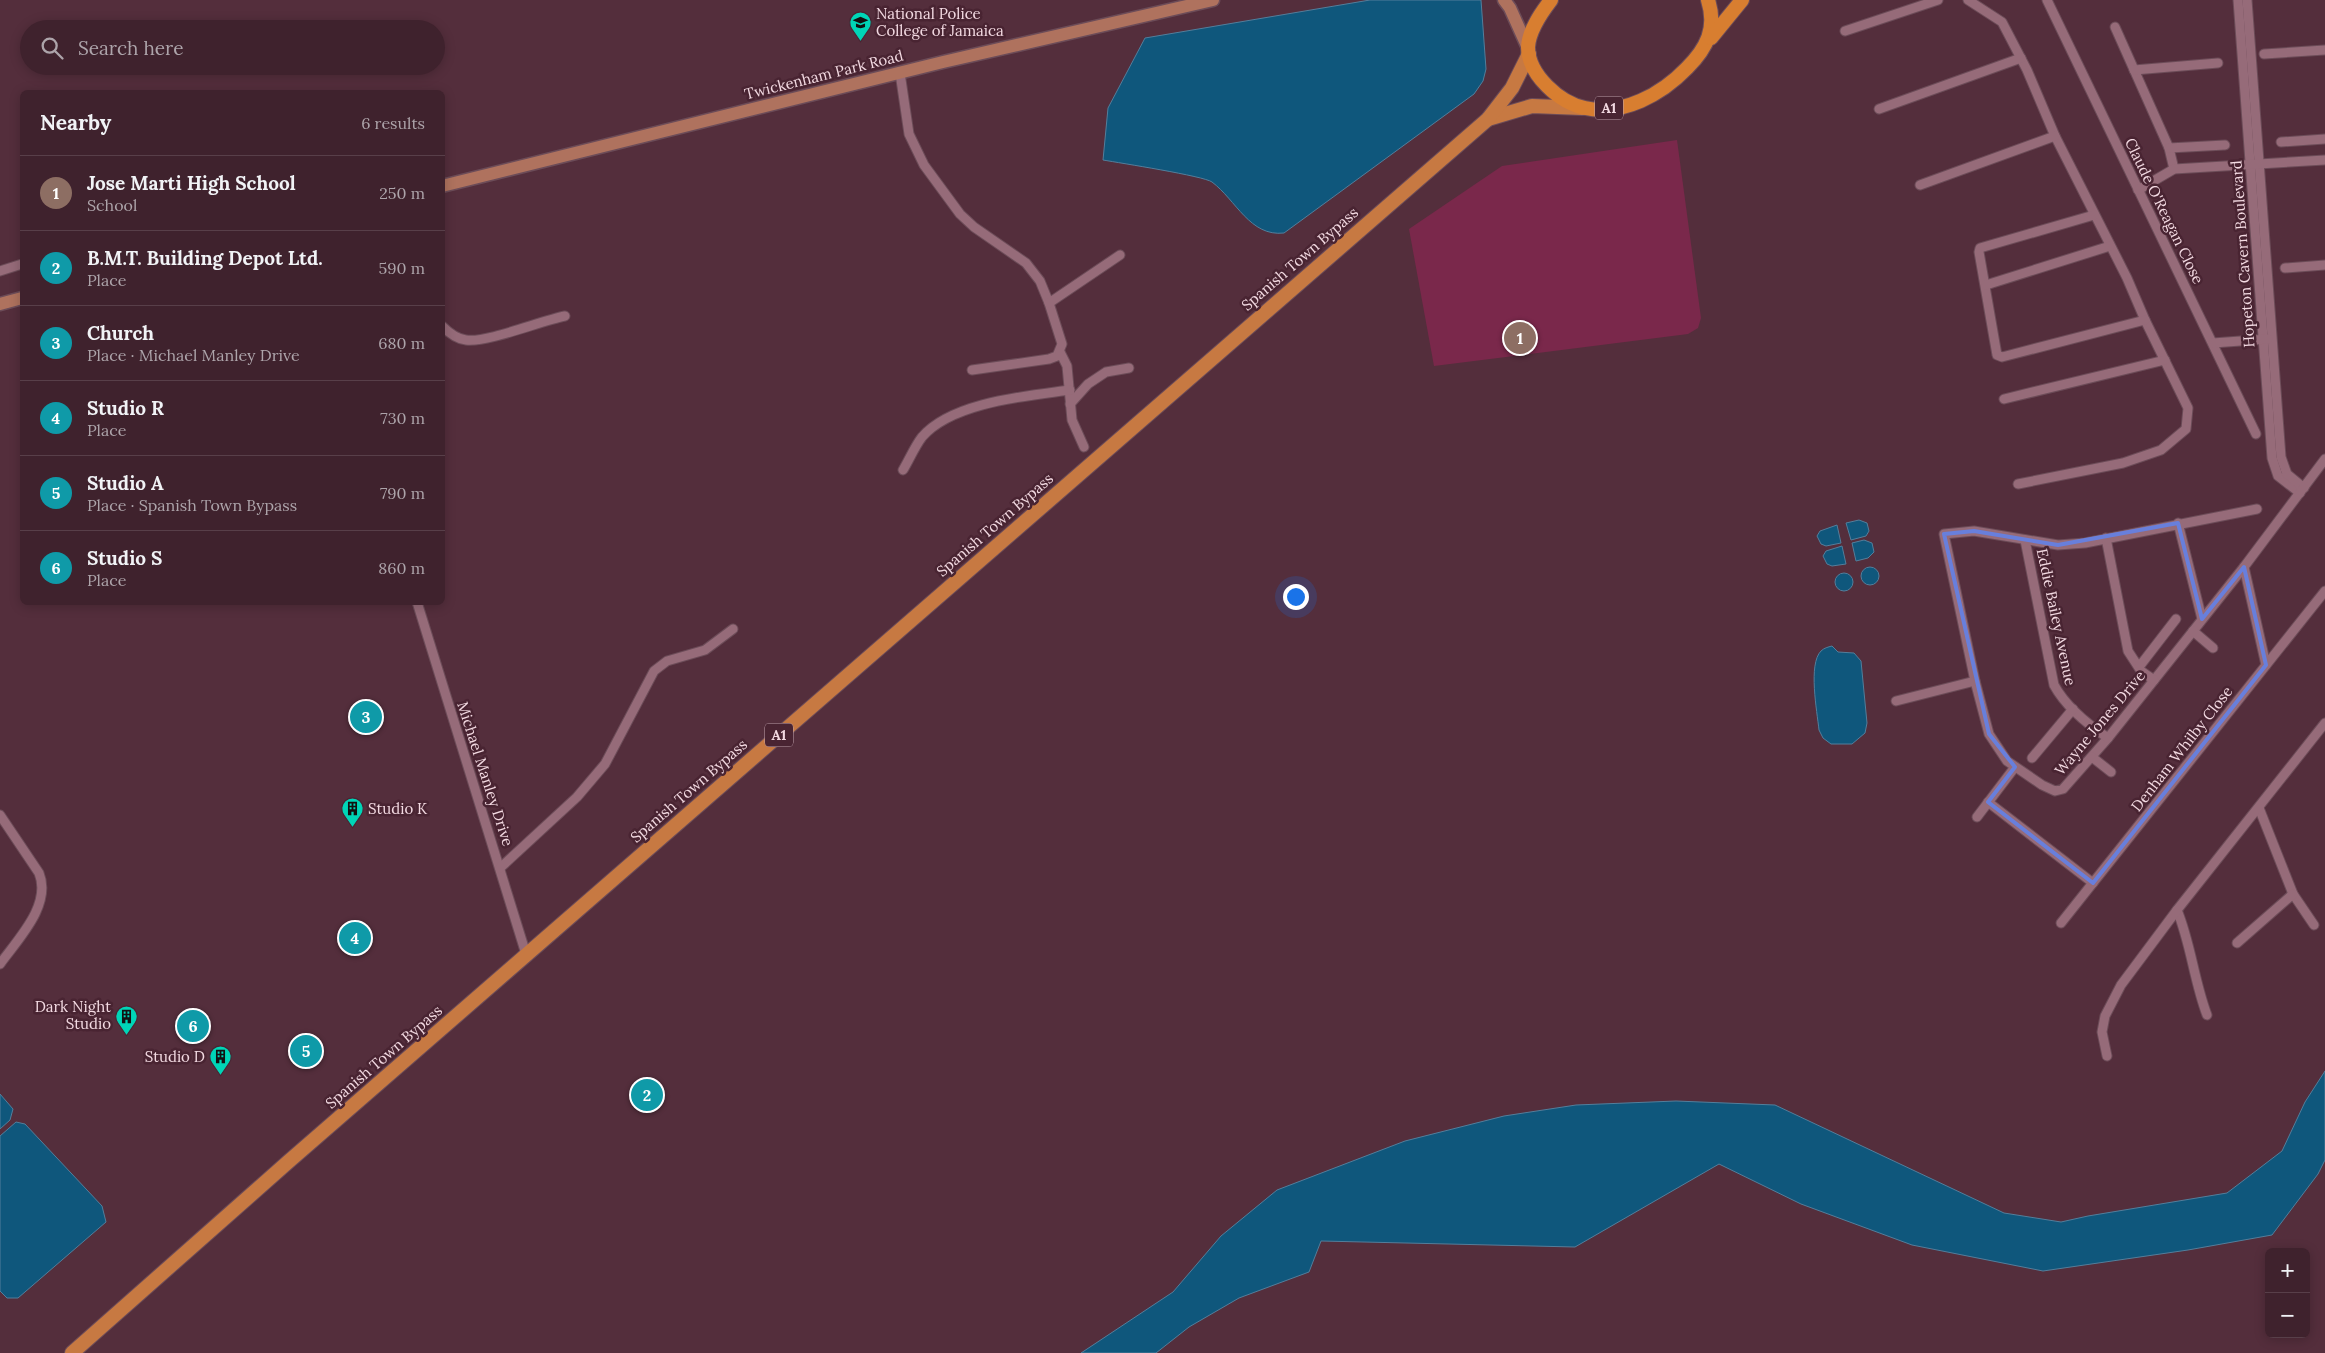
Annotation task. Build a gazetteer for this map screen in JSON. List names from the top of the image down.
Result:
{
  "streets": {
    "highway": ["A1"],
    "main road": ["Twickenham Park Road", "Spanish Town Bypass"],
    "street": [
      "Claude O'Reagan Close",
      "Hopeton Cavern Boulevard",
      "Eddie Bailey Avenue",
      "Wayne Jones Drive",
      "Denham Whilby Close",
      "Michael Manley Drive"
    ]
  },
  "crossings": [
    ["A1", "Spanish Town Bypass"],
    ["Hopeton Cavern Boulevard", "Wayne Jones Drive"],
    ["Spanish Town Bypass", "Michael Manley Drive"],
    ["Eddie Bailey Avenue", "Wayne Jones Drive"]
  ],
  "places": {
    "school or university": ["National Police College of Jamaica"],
    "building": ["Studio K", "Dark Night Studio", "Studio D"]
  },
  "page": {
    "search": "Search here",
    "heading": ["Nearby", "6 results"],
    "list": [
      {
        "mark": "1",
        "name": "Jose Marti High School",
        "note": "School",
        "value": "250 m"
      },
      {
        "mark": "2",
        "name": "B.M.T. Building Depot Ltd.",
        "note": "Place",
        "value": "590 m"
      },
      {
        "mark": "3",
        "name": "Church",
        "note": "Place · Michael Manley Drive",
        "value": "680 m"
      },
      {
        "mark": "4",
        "name": "Studio R",
        "note": "Place",
        "value": "730 m"
      },
      {
        "mark": "5",
        "name": "Studio A",
        "note": "Place · Spanish Town Bypass",
        "value": "790 m"
      },
      {
        "mark": "6",
        "name": "Studio S",
        "note": "Place",
        "value": "860 m"
      }
    ],
    "pins": [
      "1",
      "3",
      "4",
      "6",
      "5",
      "2"
    ],
    "map_buttons": ["+", "−"]
  }
}
